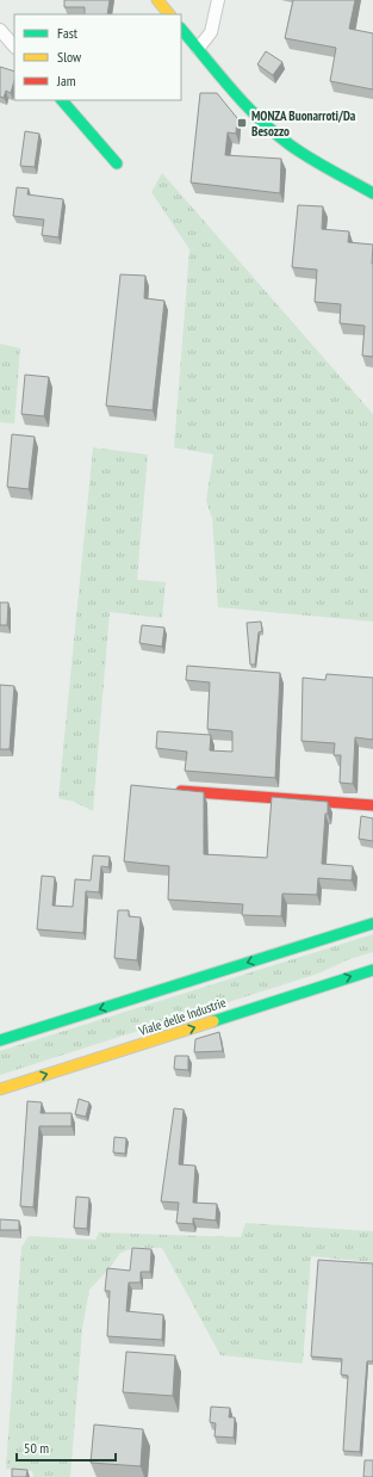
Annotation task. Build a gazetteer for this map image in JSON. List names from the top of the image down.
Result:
{
  "streets": {
    "main road": ["Viale delle Industrie"]
  },
  "places": {
    "transit": ["MONZA Buonarroti/Da Besozzo"]
  },
  "legend": ["Fast", "Slow", "Jam"],
  "scale_bar": "50 m"
}
